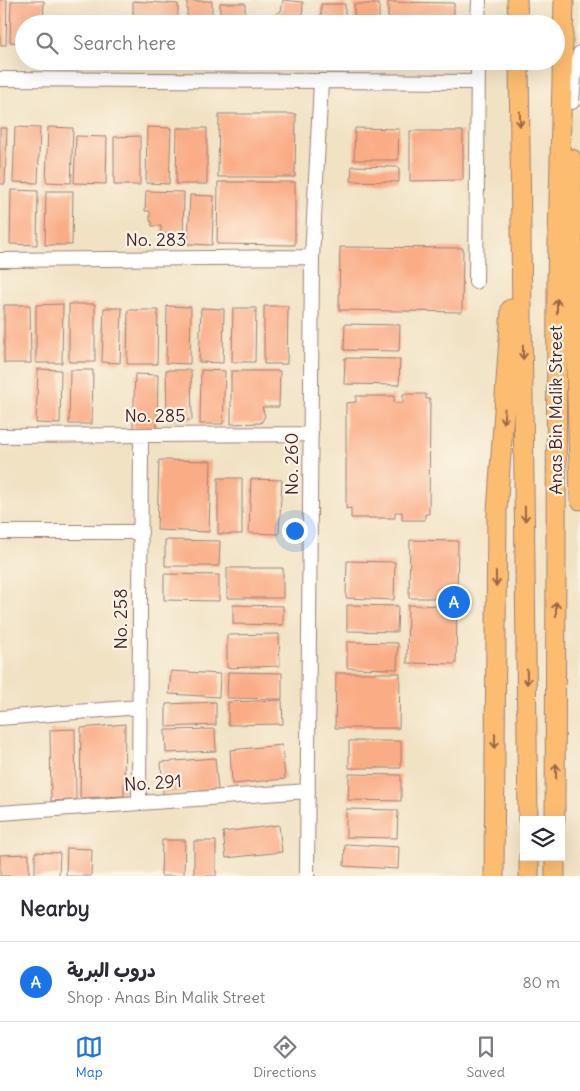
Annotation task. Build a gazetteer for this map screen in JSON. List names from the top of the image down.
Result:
{
  "streets": {
    "main road": ["Anas Bin Malik Street"],
    "street": [
      "No. 283",
      "No. 285",
      "No. 260",
      "No. 258",
      "No. 291"
    ]
  },
  "crossings": [
    ["No. 283", "No. 260"],
    ["No. 285", "No. 260"],
    ["No. 285", "No. 258"],
    ["No. 260", "No. 291"],
    ["No. 258", "No. 291"]
  ],
  "page": {
    "search": "Search here",
    "pins": "A",
    "heading": "Nearby",
    "list": [
      {
        "mark": "A",
        "name": "دروب البرية",
        "note": "Shop · Anas Bin Malik Street",
        "value": "80 m"
      }
    ],
    "nav": ["Map", "Directions", "Saved"]
  }
}
